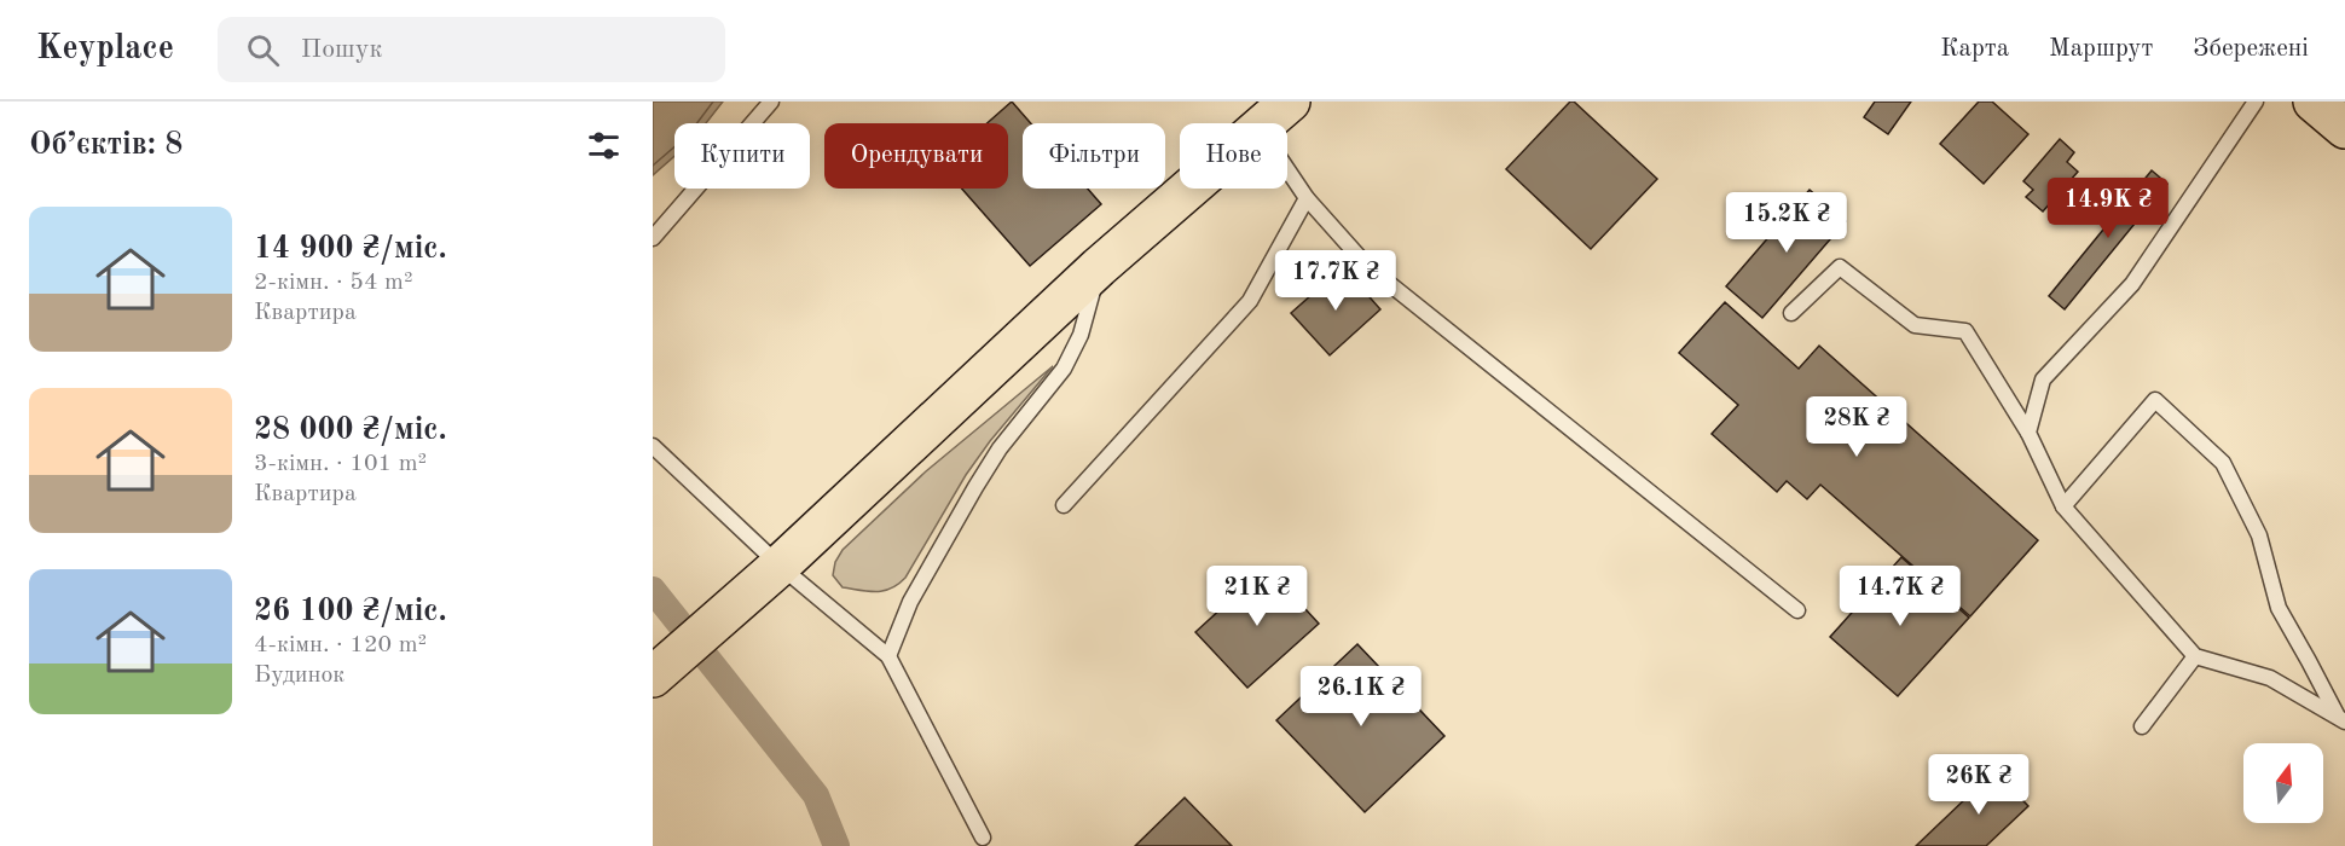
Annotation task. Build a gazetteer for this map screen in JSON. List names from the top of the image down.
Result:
{
  "north": "top",
  "page": {
    "header": "Keyplace",
    "search": "Пошук",
    "nav": ["Карта", "Маршрут", "Збережені"],
    "heading": "Об’єктів: 8",
    "chip": [
      "Купити",
      "Орендувати",
      "Фільтри",
      "Нове"
    ],
    "price": [
      "14.9K ₴",
      "15.2K ₴",
      "17.7K ₴",
      "28K ₴",
      "21K ₴",
      "14.7K ₴",
      "26.1K ₴",
      "26K ₴"
    ],
    "list": [
      {
        "name": "14 900 ₴/міс.",
        "note": "2-кімн. · 54 m² · Квартира"
      },
      {
        "name": "28 000 ₴/міс.",
        "note": "3-кімн. · 101 m² · Квартира"
      },
      {
        "name": "26 100 ₴/міс.",
        "note": "4-кімн. · 120 m² · Будинок"
      }
    ]
  }
}
